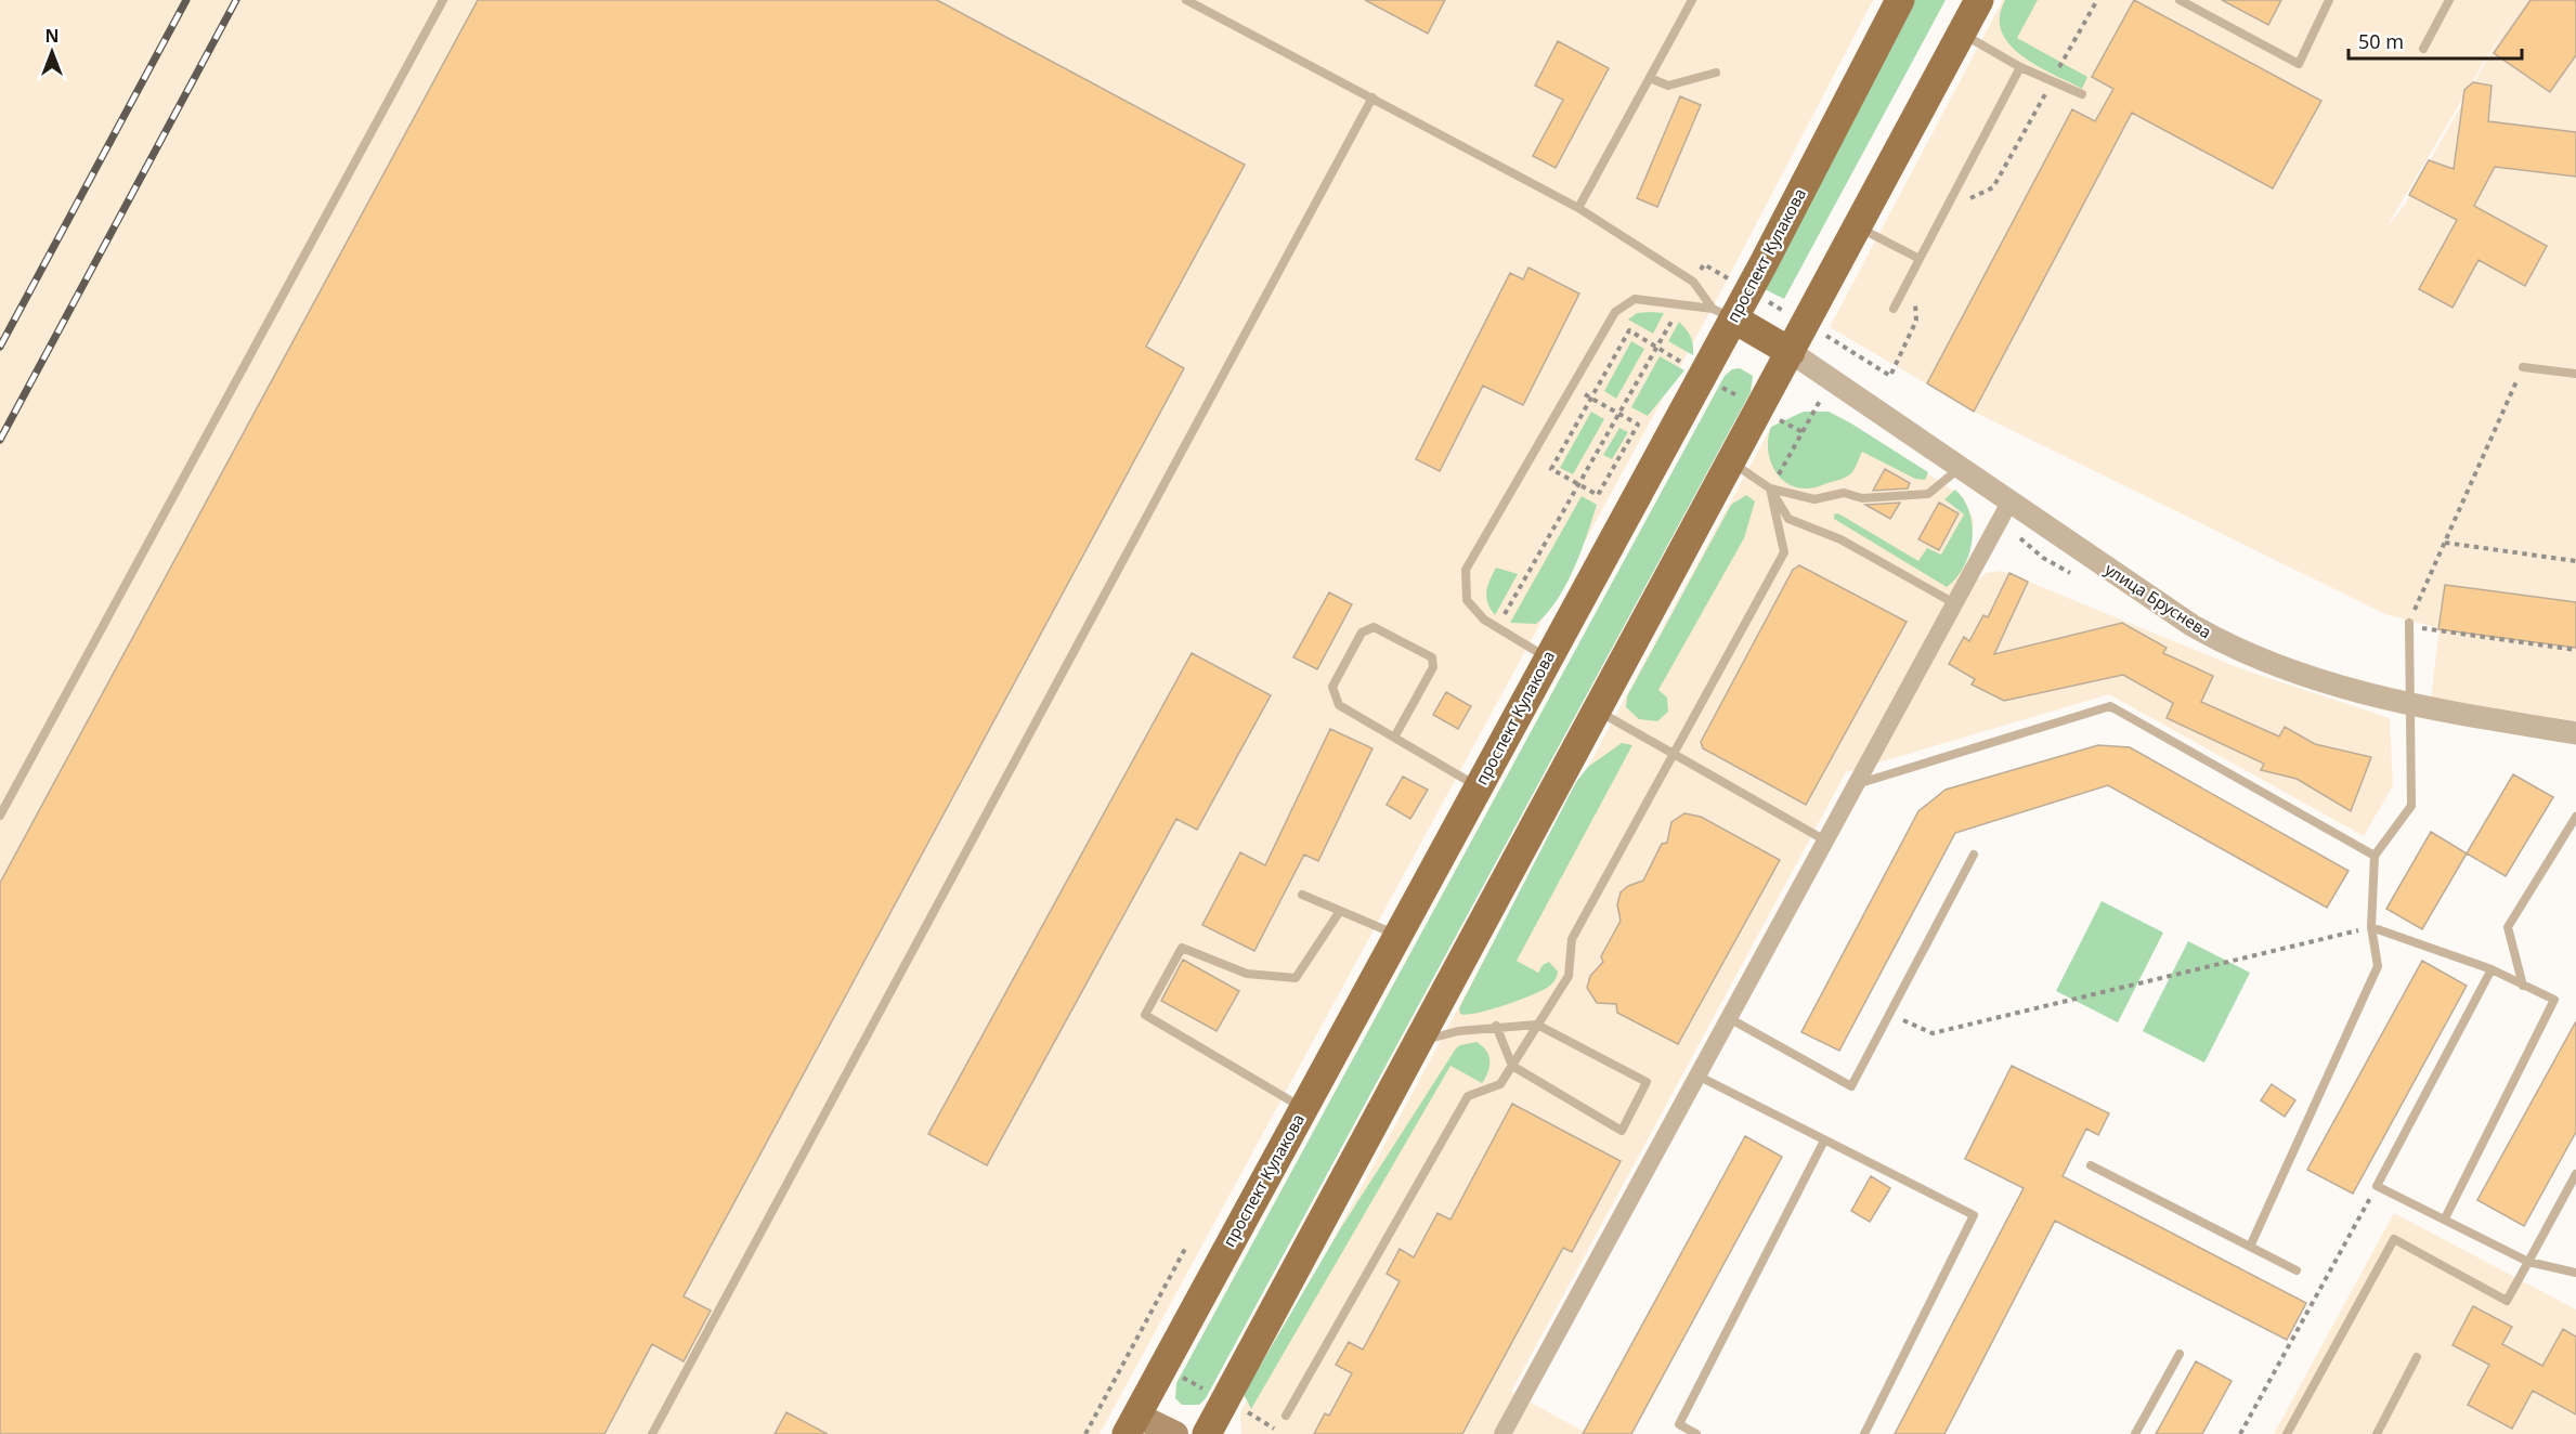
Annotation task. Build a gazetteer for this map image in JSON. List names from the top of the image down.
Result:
{
  "streets": {
    "main road": ["проспект Кулакова"],
    "street": ["улица Бруснева"]
  },
  "scale_bar": "50 m",
  "north": "top"
}
